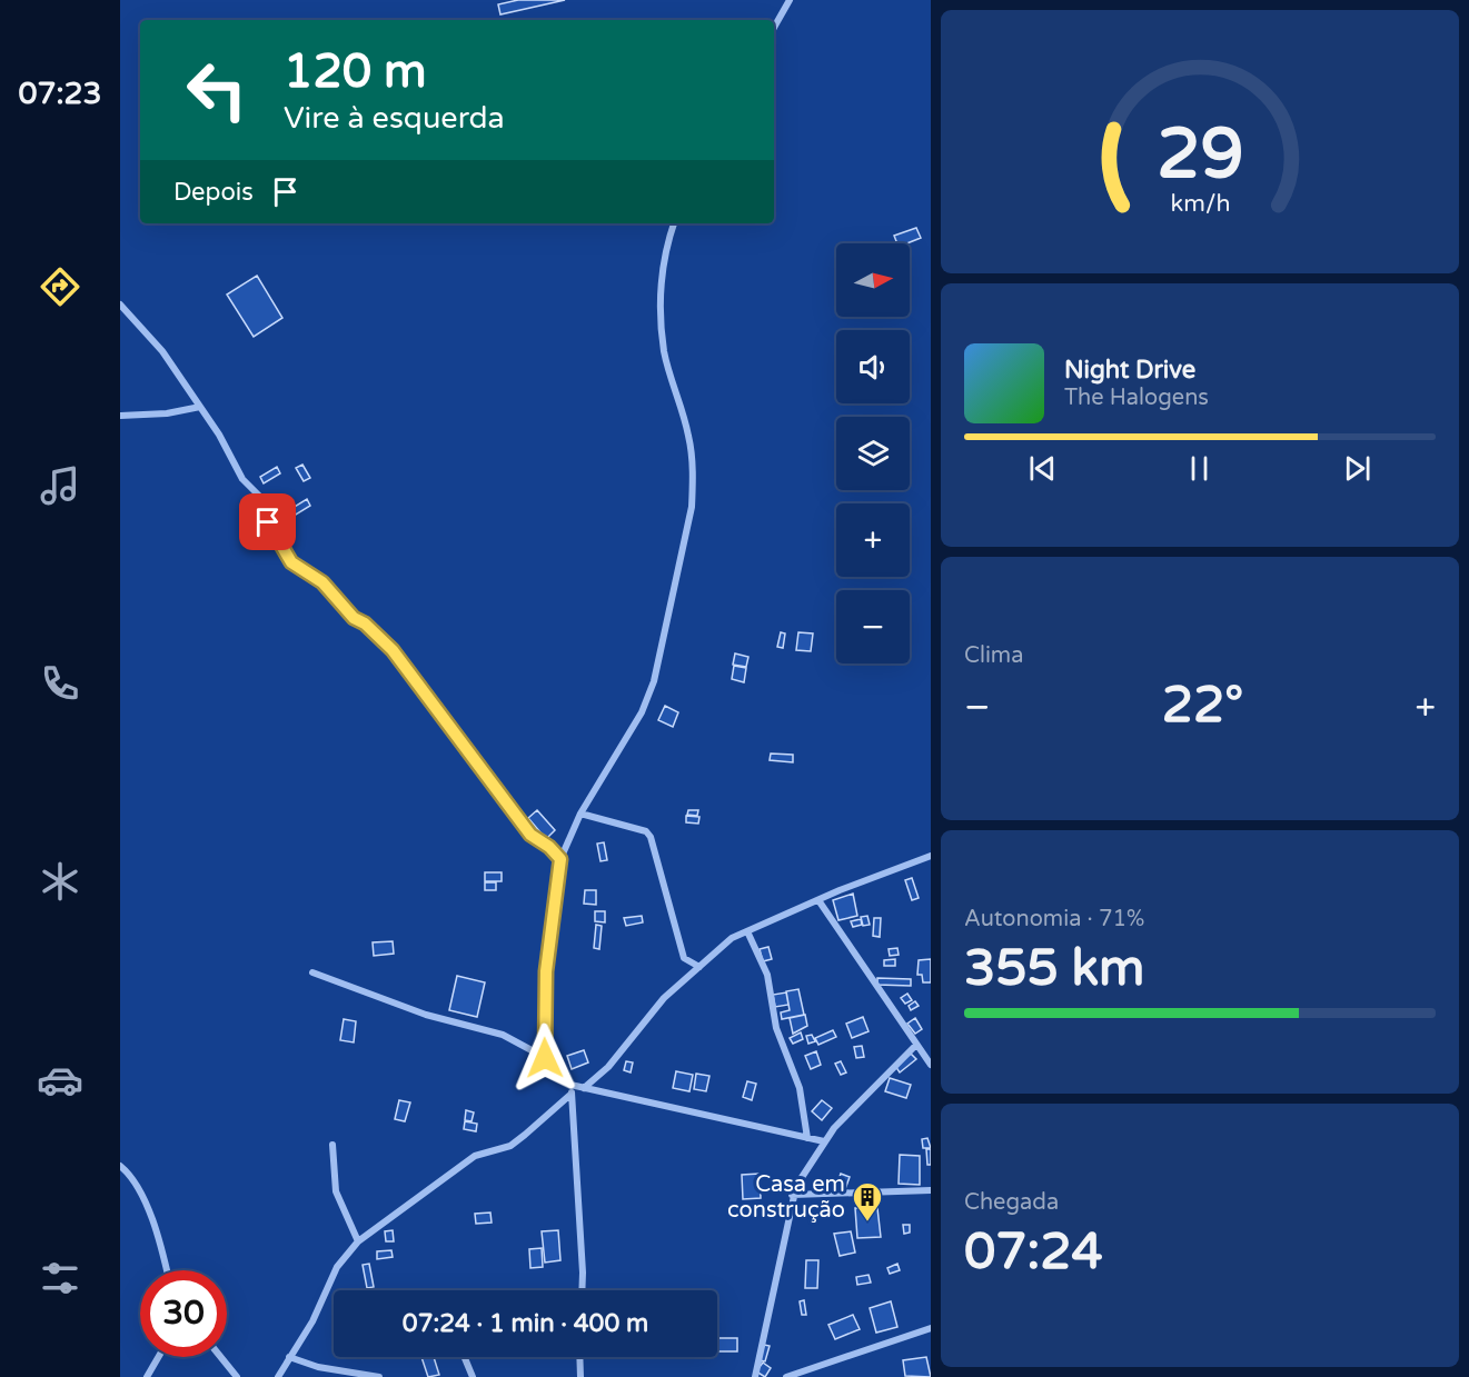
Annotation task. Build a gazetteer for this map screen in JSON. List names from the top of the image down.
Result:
{
  "places": {
    "building": ["Casa em construção"]
  },
  "north": "right",
  "page": {
    "tabs": "07:23",
    "turn": ["120 m", "Vire à esquerda"],
    "then": "Depois",
    "map_buttons": ["+", "−"],
    "song": ["Night Drive", "The Halogens"],
    "tile": [
      "Clima",
      ["Autonomia · 71%", "355 km"],
      ["Chegada", "07:24"]
    ],
    "heat": ["−", "22°", "+"],
    "limit": "30",
    "trip": "07:24 · 1 min · 400 m",
    "gauge": ["29", "km/h"]
  }
}
